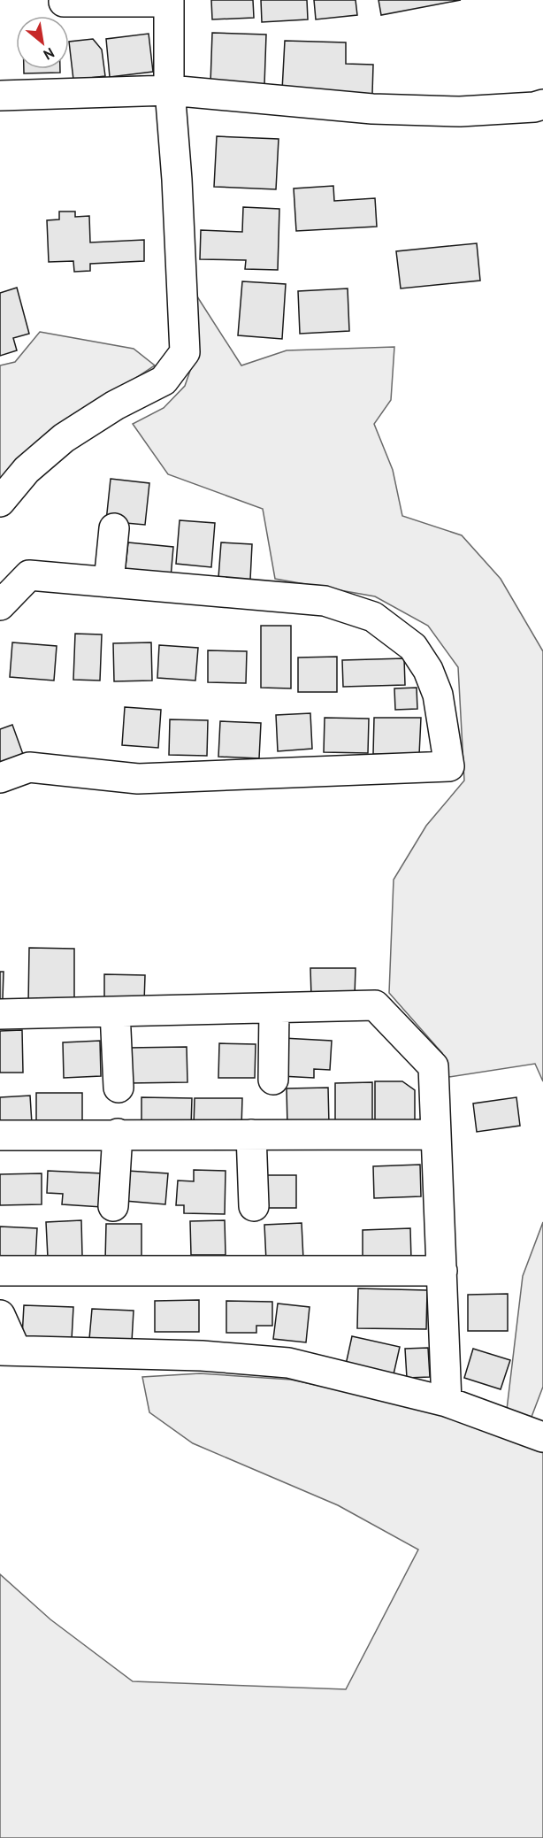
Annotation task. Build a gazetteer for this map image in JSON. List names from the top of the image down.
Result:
{
  "north": "bottom right"
}
